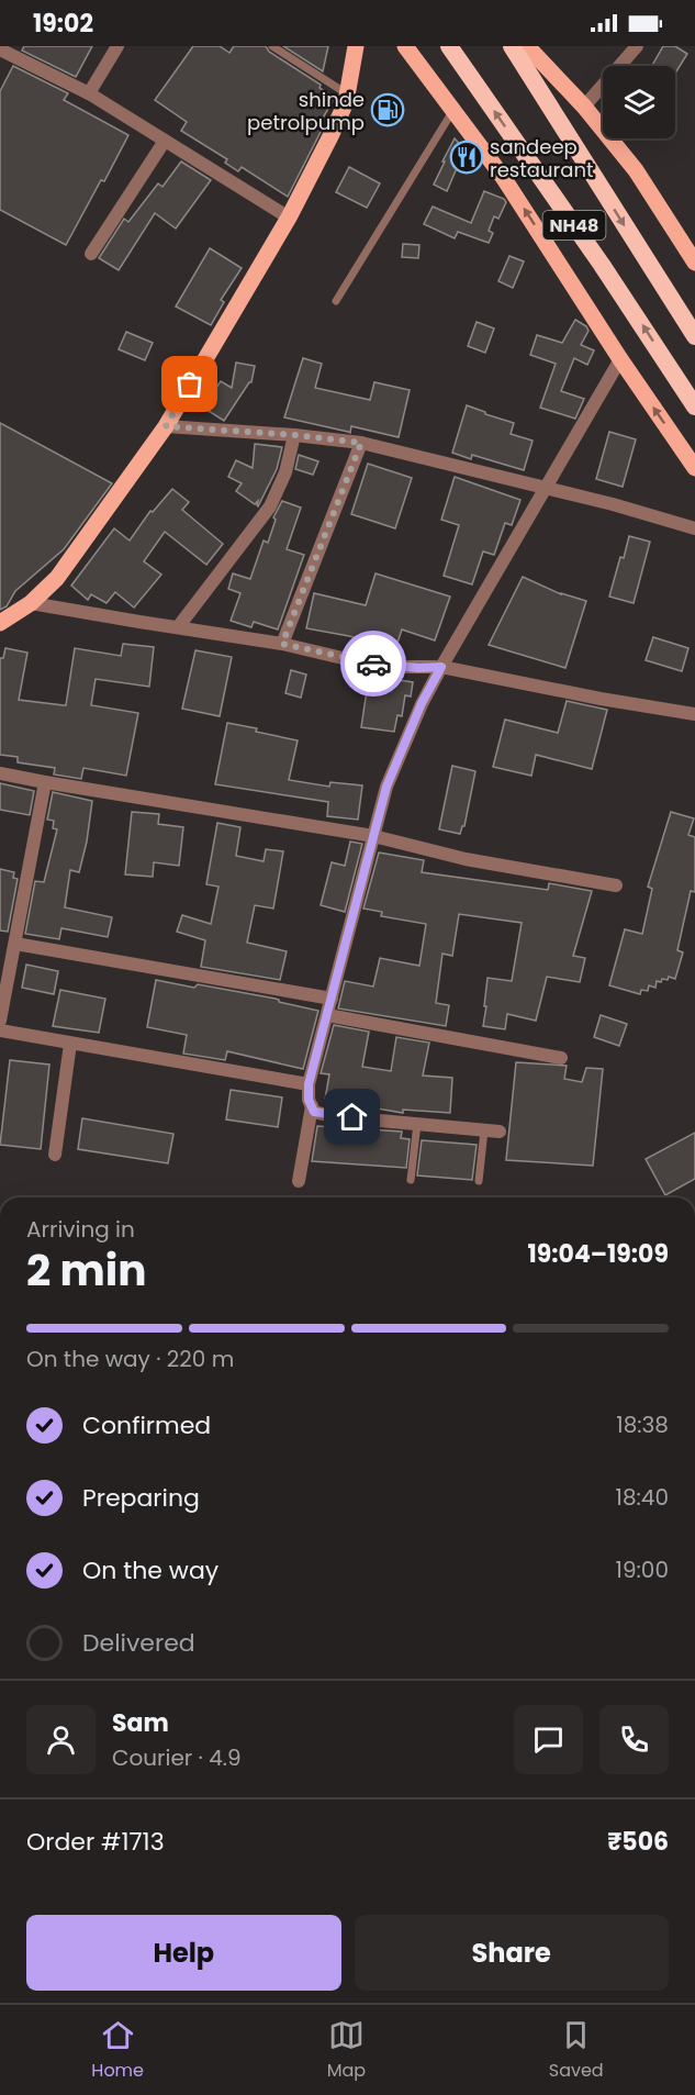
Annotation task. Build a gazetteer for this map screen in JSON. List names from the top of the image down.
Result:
{
  "streets": {
    "highway": ["NH48"]
  },
  "places": {
    "fuel station": ["shinde petrolpump"],
    "restaurant": ["sandeep restaurant"]
  },
  "page": {
    "status": "19:02",
    "heading": ["2 min", "Arriving in", "19:04–19:09"],
    "panel": [
      "Sam",
      "Courier · 4.9",
      "Order #1713",
      "₹506"
    ],
    "bar": "On the way · 220 m",
    "list": [
      ["Confirmed", "18:38"],
      ["Preparing", "18:40"],
      ["On the way", "19:00"],
      "Delivered"
    ],
    "buttons": ["Help", "Share"],
    "tabs": ["Home", "Map", "Saved"]
  }
}
